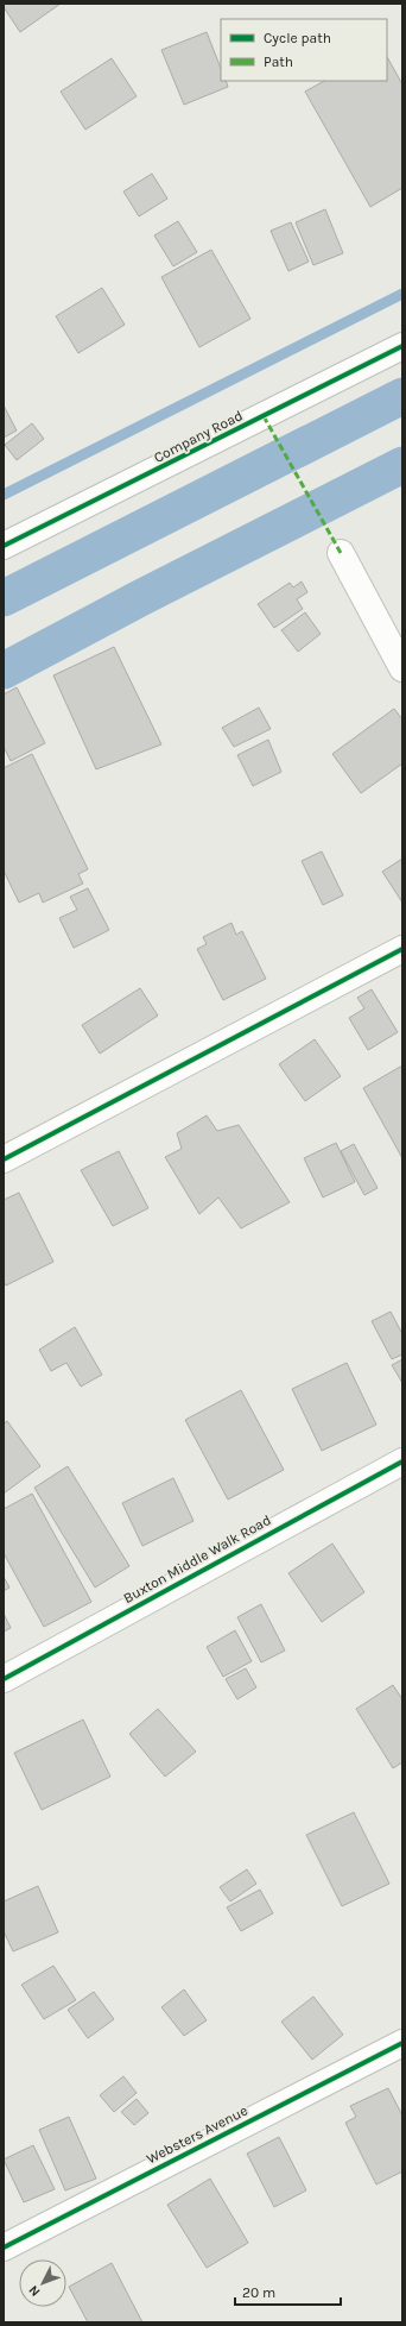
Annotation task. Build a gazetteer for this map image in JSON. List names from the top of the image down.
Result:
{
  "streets": {
    "street": ["Company Road", "Buxton Middle Walk Road", "Websters Avenue"]
  },
  "legend": ["Cycle path", "Path"],
  "scale_bar": "20 m",
  "north": "bottom left"
}
